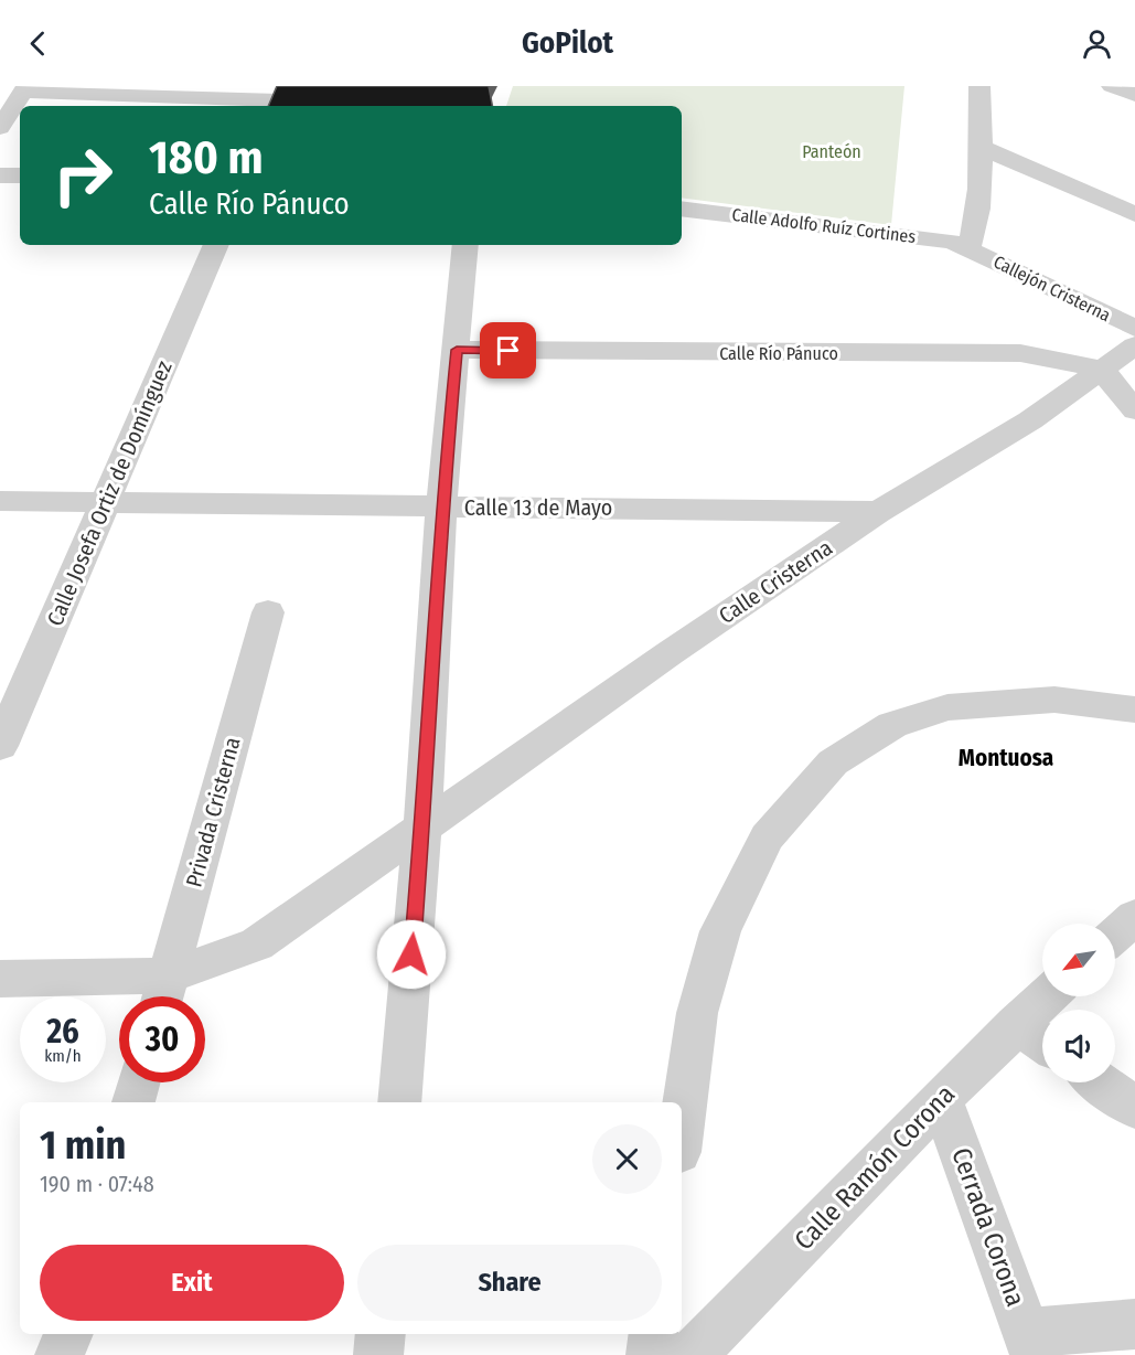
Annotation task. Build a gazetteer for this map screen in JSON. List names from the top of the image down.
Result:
{
  "streets": {
    "street": [
      "Calle Adolfo Ruíz Cortines",
      "Callejón Cristerna",
      "Calle Río Pánuco",
      "Calle Josefa Ortiz de Domínguez",
      "Calle 13 de Mayo",
      "Calle Cristerna",
      "Privada Cristerna",
      "Calle Ramón Corona",
      "Cerrada Corona"
    ]
  },
  "crossings": [
    ["Calle Adolfo Ruíz Cortines", "Callejón Cristerna"],
    ["Calle Río Pánuco", "Calle Cristerna"],
    ["Calle Josefa Ortiz de Domínguez", "Calle 13 de Mayo"],
    ["Calle 13 de Mayo", "Calle Cristerna"],
    ["Calle Cristerna", "Privada Cristerna"],
    ["Calle Ramón Corona", "Cerrada Corona"]
  ],
  "districts": ["Montuosa"],
  "parks": ["Panteón"],
  "north": "bottom left",
  "page": {
    "header": "GoPilot",
    "turn": ["180 m", "Calle Río Pánuco"],
    "speed": "26 km/h",
    "limit": "30",
    "heading": ["1 min", "190 m · 07:48"],
    "buttons": ["Exit", "Share"]
  }
}
